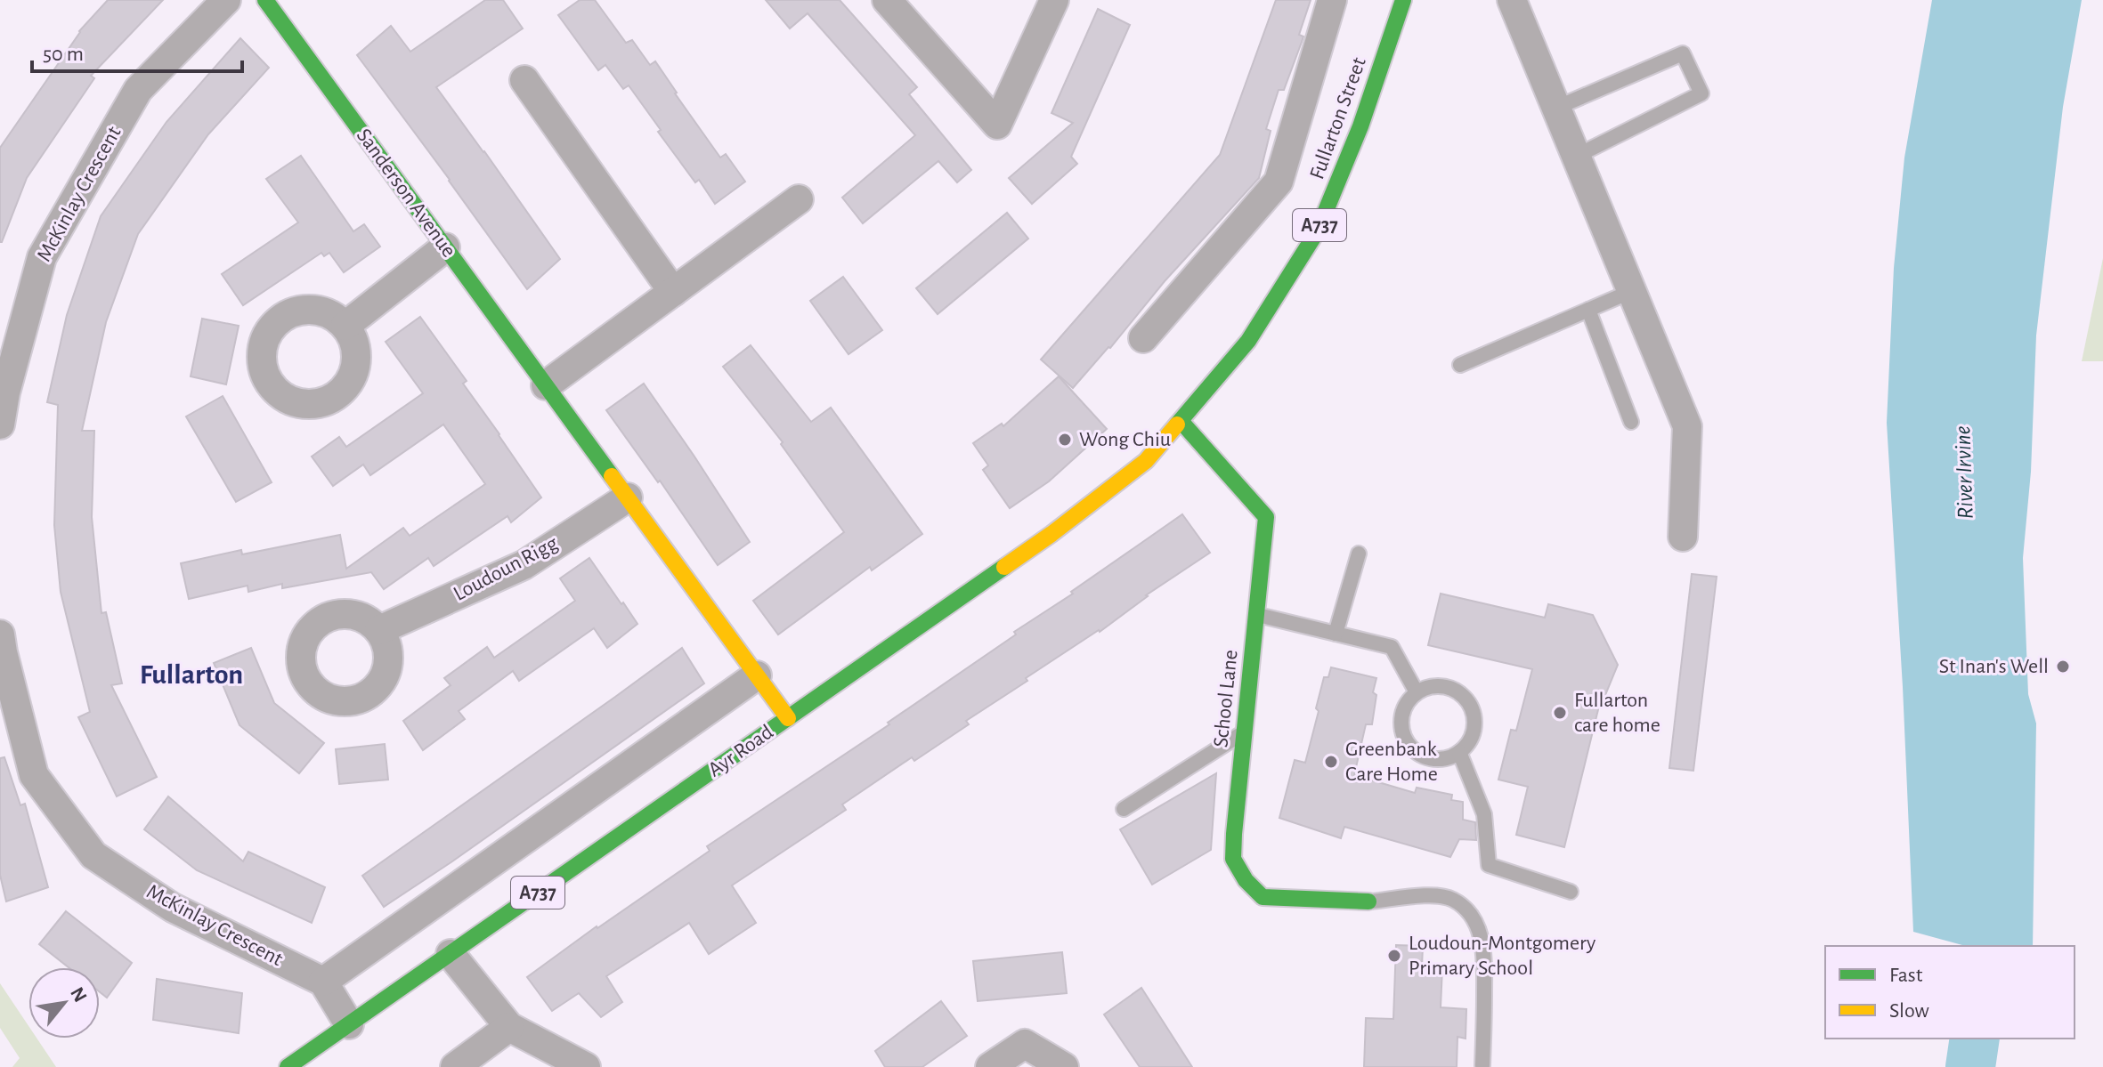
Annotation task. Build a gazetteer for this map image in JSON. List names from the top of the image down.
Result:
{
  "streets": {
    "main road": [
      "Fullarton Street",
      "Sanderson Avenue",
      "A737",
      "School Lane",
      "Ayr Road"
    ],
    "street": ["McKinlay Crescent", "Loudoun Rigg"]
  },
  "crossings": [
    ["Fullarton Street", "School Lane"],
    ["Fullarton Street", "Ayr Road"],
    ["Sanderson Avenue", "Loudoun Rigg"],
    ["Sanderson Avenue", "Ayr Road"],
    ["School Lane", "Ayr Road"]
  ],
  "districts": ["Fullarton"],
  "water": ["River Irvine"],
  "places": [
    "Wong Chiu",
    "St Inan's Well",
    "Fullarton care home",
    "Greenbank Care Home",
    "Loudoun-Montgomery Primary School"
  ],
  "legend": ["Fast", "Slow"],
  "scale_bar": "50 m",
  "north": "top right"
}
